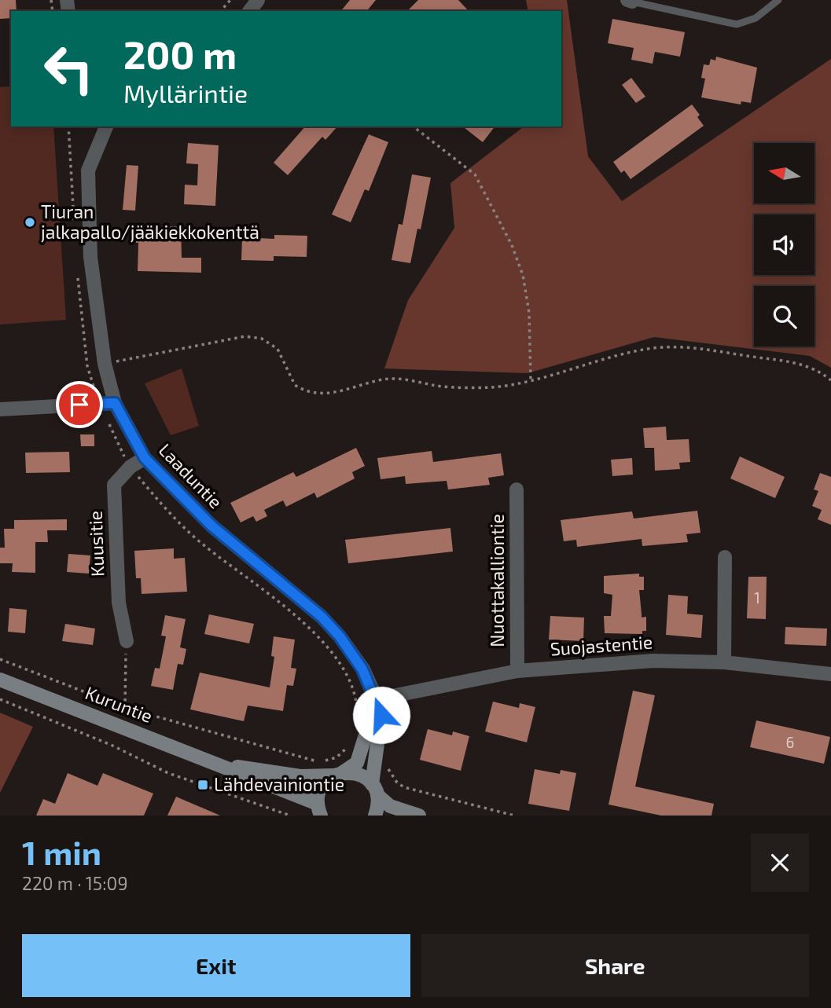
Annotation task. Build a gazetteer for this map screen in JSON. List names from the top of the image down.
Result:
{
  "streets": {
    "main road": ["Kuruntie"],
    "street": [
      "Laaduntie",
      "Kuusitie",
      "Nuottakalliontie",
      "Suojastentie"
    ]
  },
  "crossings": [
    ["Laaduntie", "Kuusitie"],
    ["Laaduntie", "Suojastentie"],
    ["Nuottakalliontie", "Suojastentie"]
  ],
  "places": {
    "other": ["Tiuran jalkapallo/jääkiekkokenttä"],
    "transit": ["Lähdevainiontie"]
  },
  "house_numbers": ["1", "6"],
  "north": "left",
  "page": {
    "turn": ["200 m", "Myllärintie"],
    "heading": ["1 min", "220 m · 15:09"],
    "buttons": ["Exit", "Share"]
  }
}
